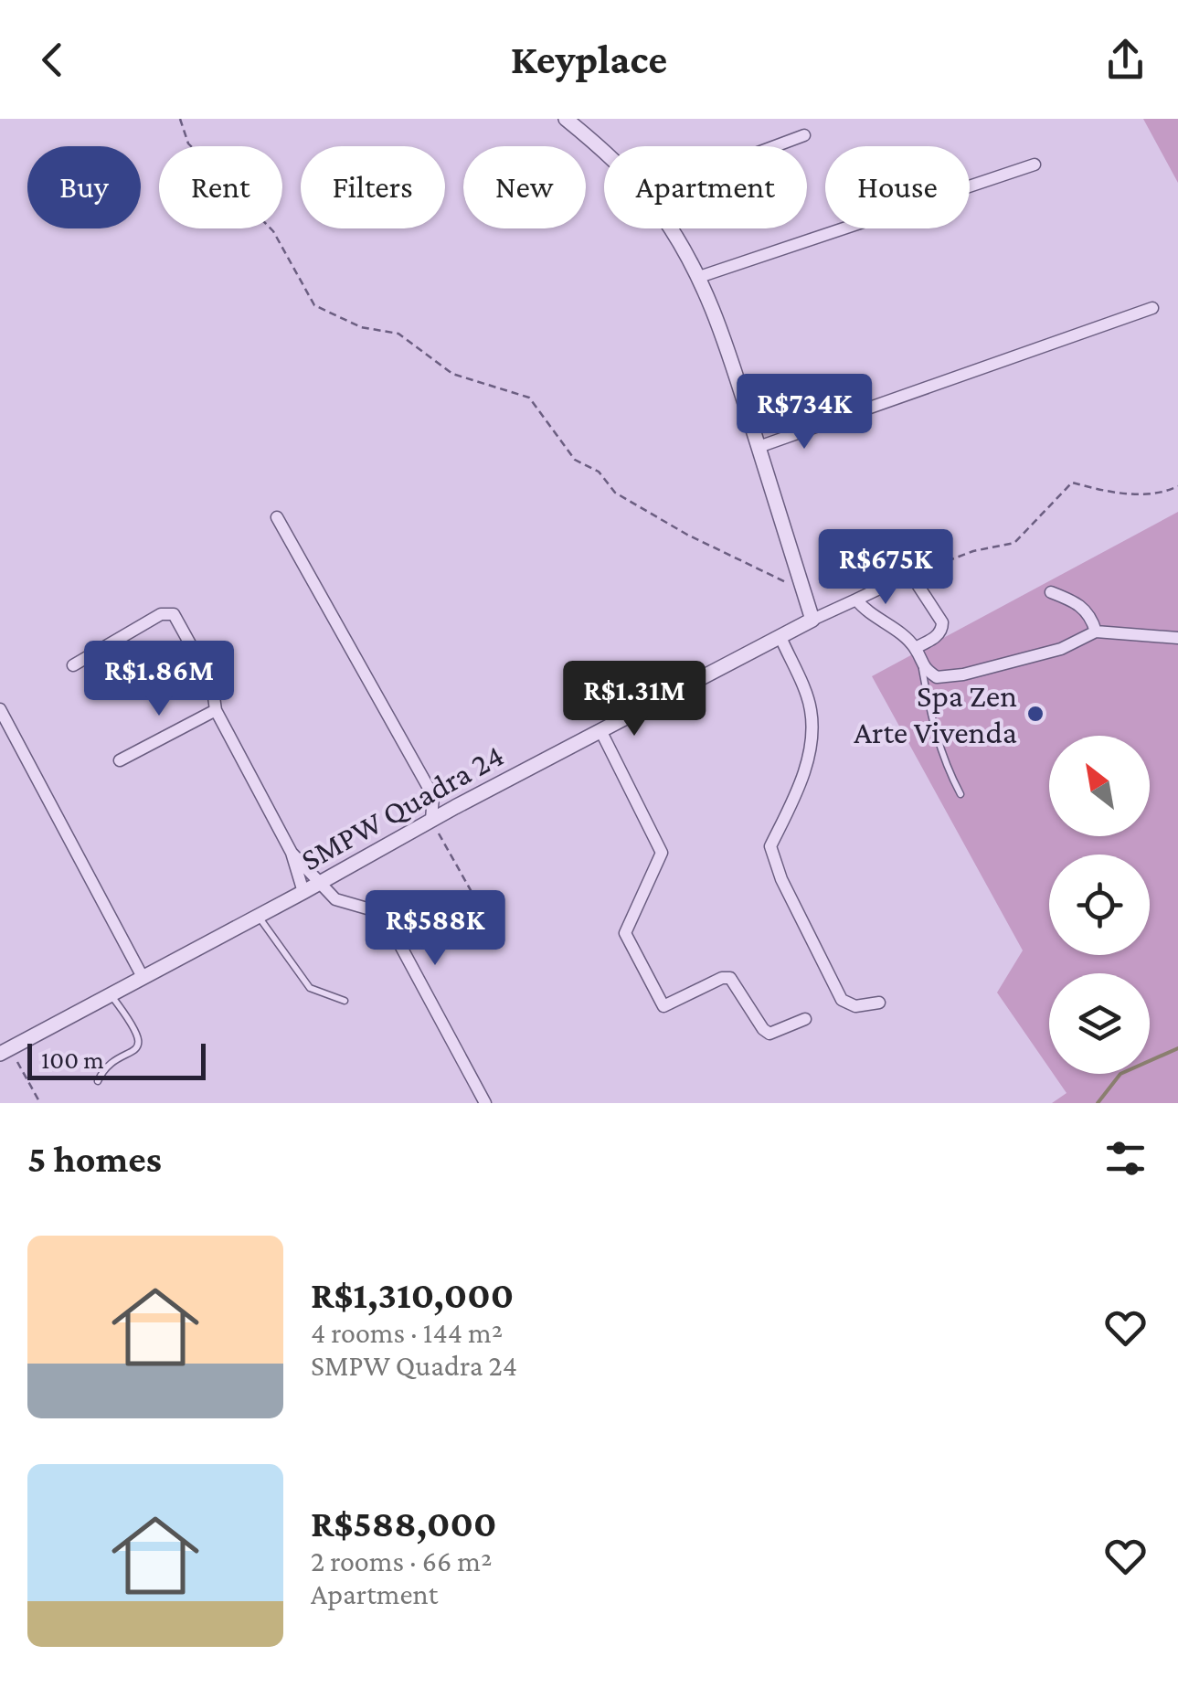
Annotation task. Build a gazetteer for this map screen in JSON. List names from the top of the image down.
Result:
{
  "streets": {
    "street": ["SMPW Quadra 24"]
  },
  "places": ["Spa Zen Arte Vivenda"],
  "scale_bar": "100 m",
  "north": "top left",
  "page": {
    "header": "Keyplace",
    "chip": [
      "Buy",
      "Rent",
      "Filters",
      "New",
      "Apartment",
      "House"
    ],
    "price": [
      "R$734K",
      "R$675K",
      "R$1.86M",
      "R$1.31M",
      "R$588K"
    ],
    "scale": "100 m",
    "heading": "5 homes",
    "list": [
      {
        "name": "R$1,310,000",
        "note": "4 rooms · 144 m² · SMPW Quadra 24"
      },
      {
        "name": "R$588,000",
        "note": "2 rooms · 66 m² · Apartment"
      }
    ]
  }
}
